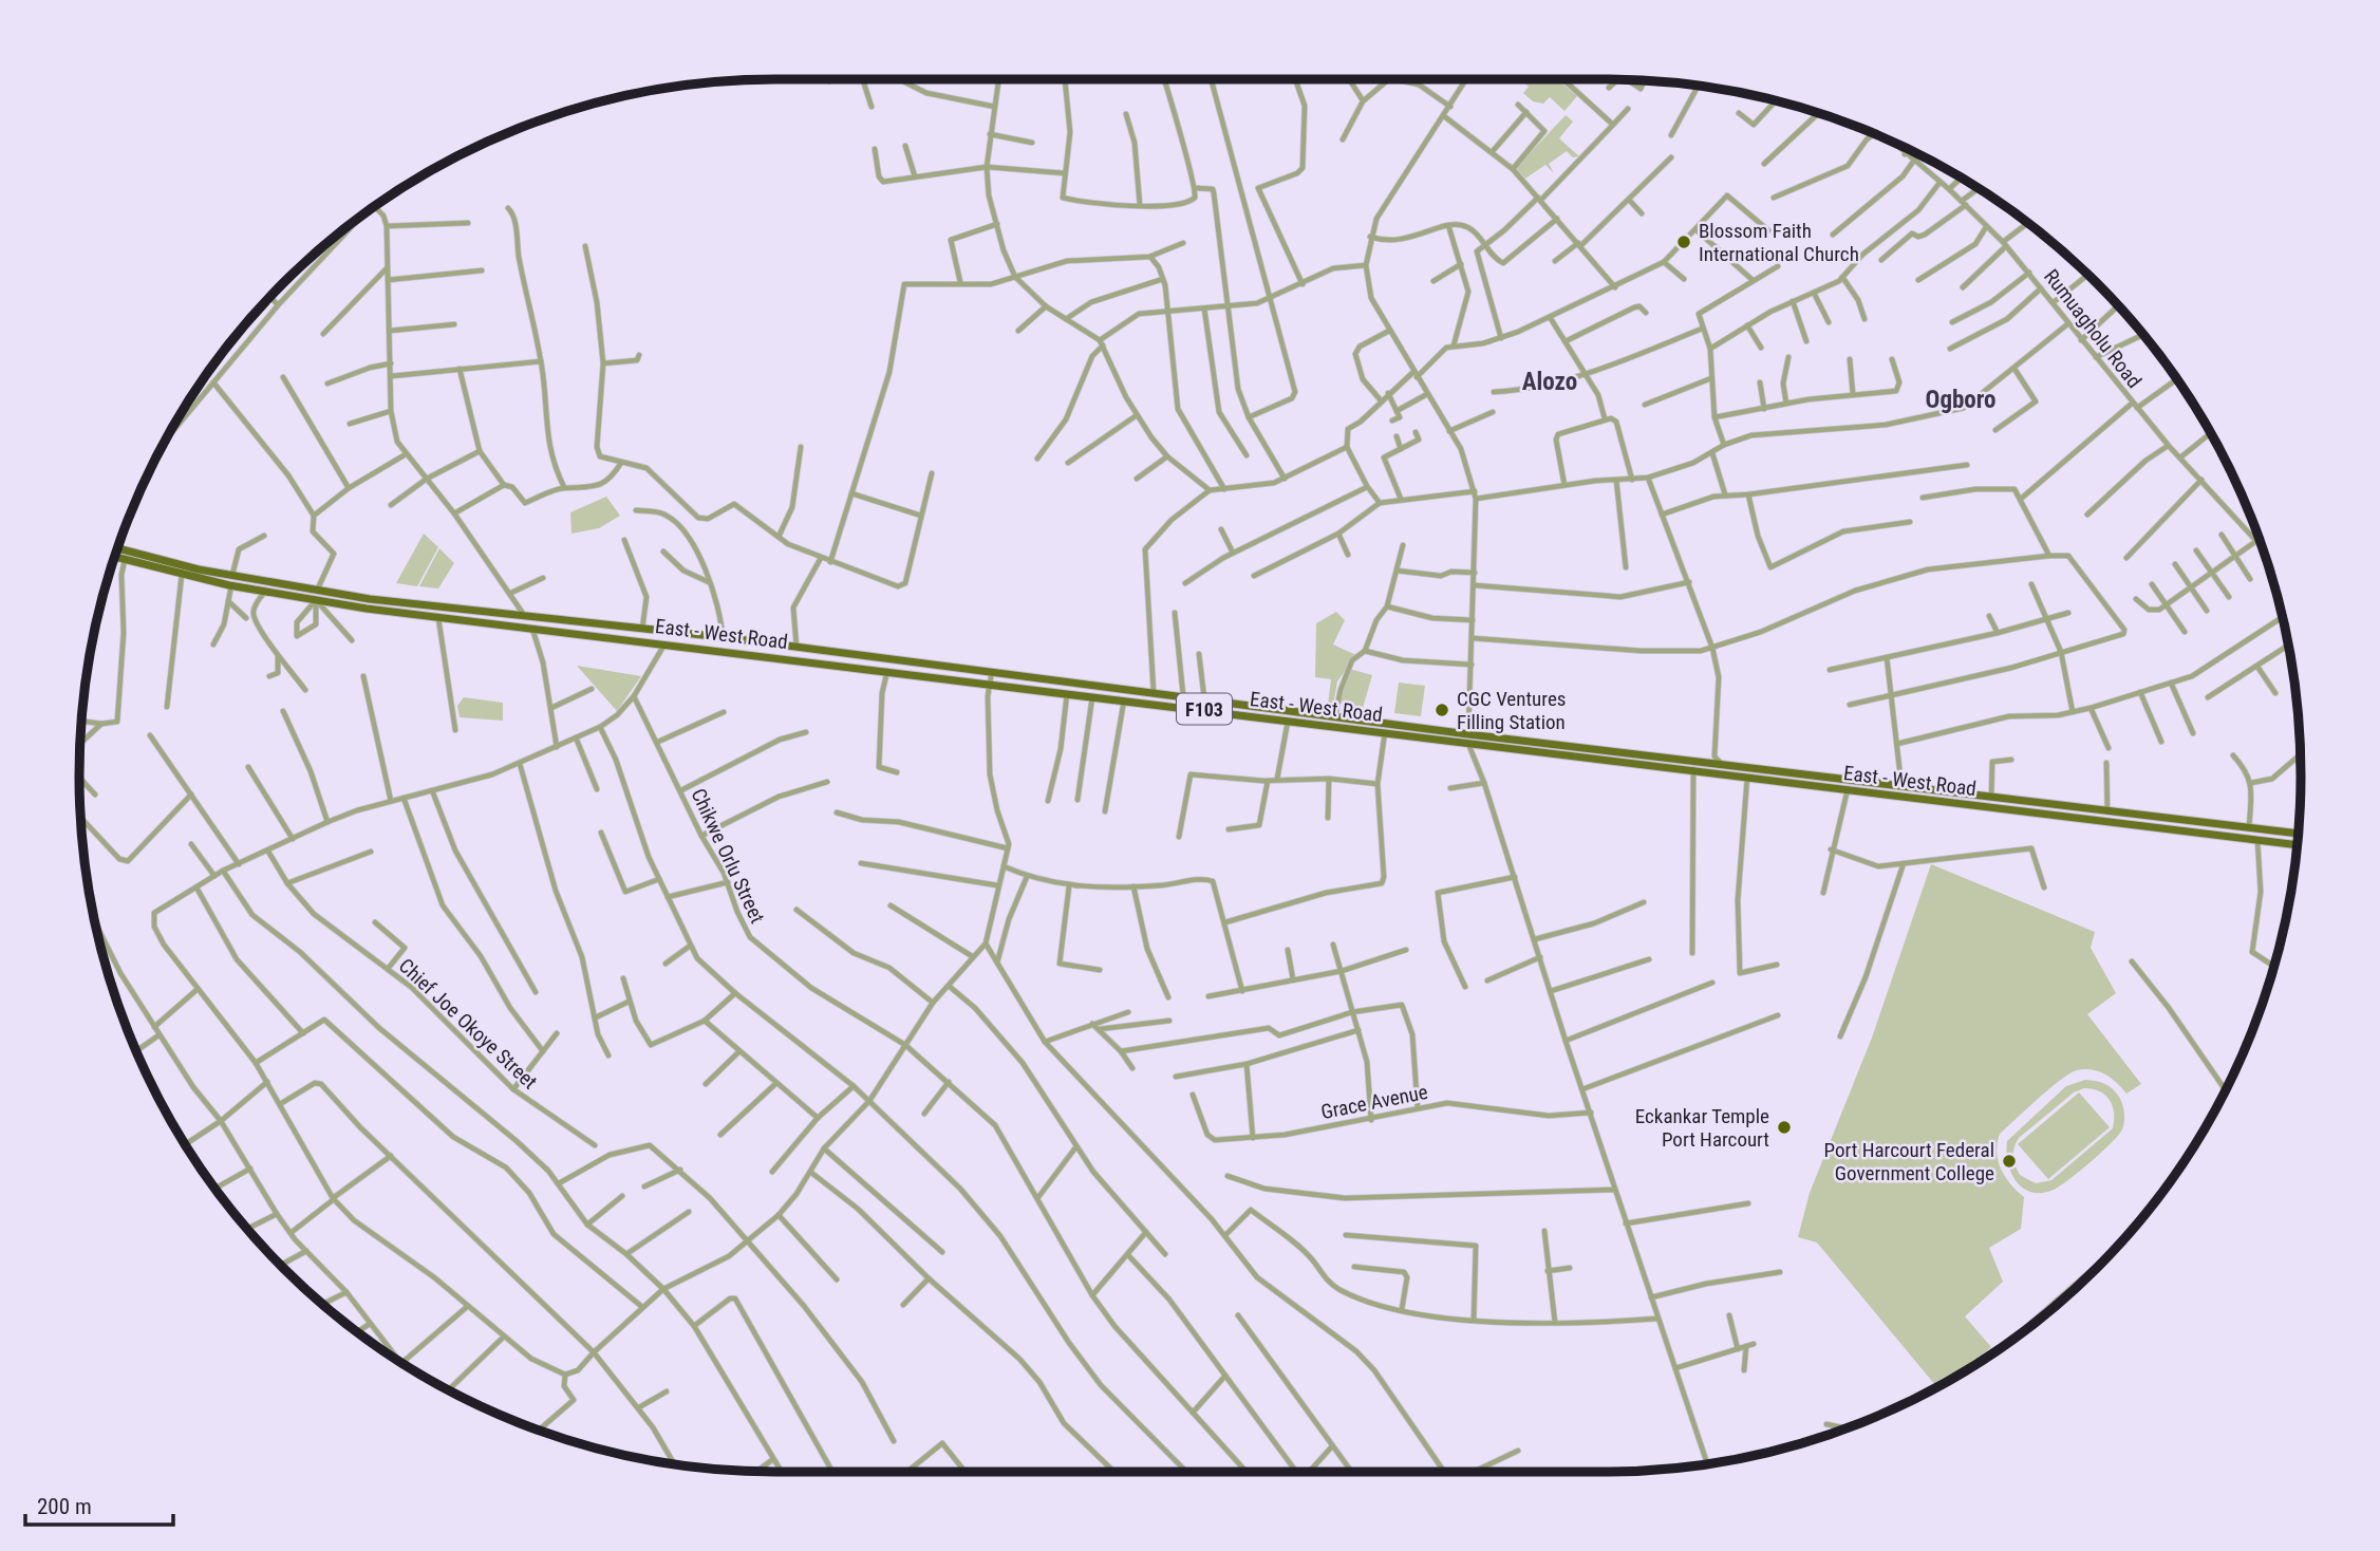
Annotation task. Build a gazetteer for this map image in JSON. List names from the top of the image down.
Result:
{
  "streets": {
    "main road": ["East - West Road", "F103"],
    "street": [
      "Rumuagholu Road",
      "Chikwe Orlu Street",
      "Chief Joe Okoye Street",
      "Grace Avenue"
    ]
  },
  "districts": ["Alozo", "Ogboro"],
  "places": [
    "Blossom Faith International Church",
    "CGC Ventures Filling Station",
    "Eckankar Temple Port Harcourt",
    "Port Harcourt Federal Government College"
  ],
  "scale_bar": "200 m"
}
